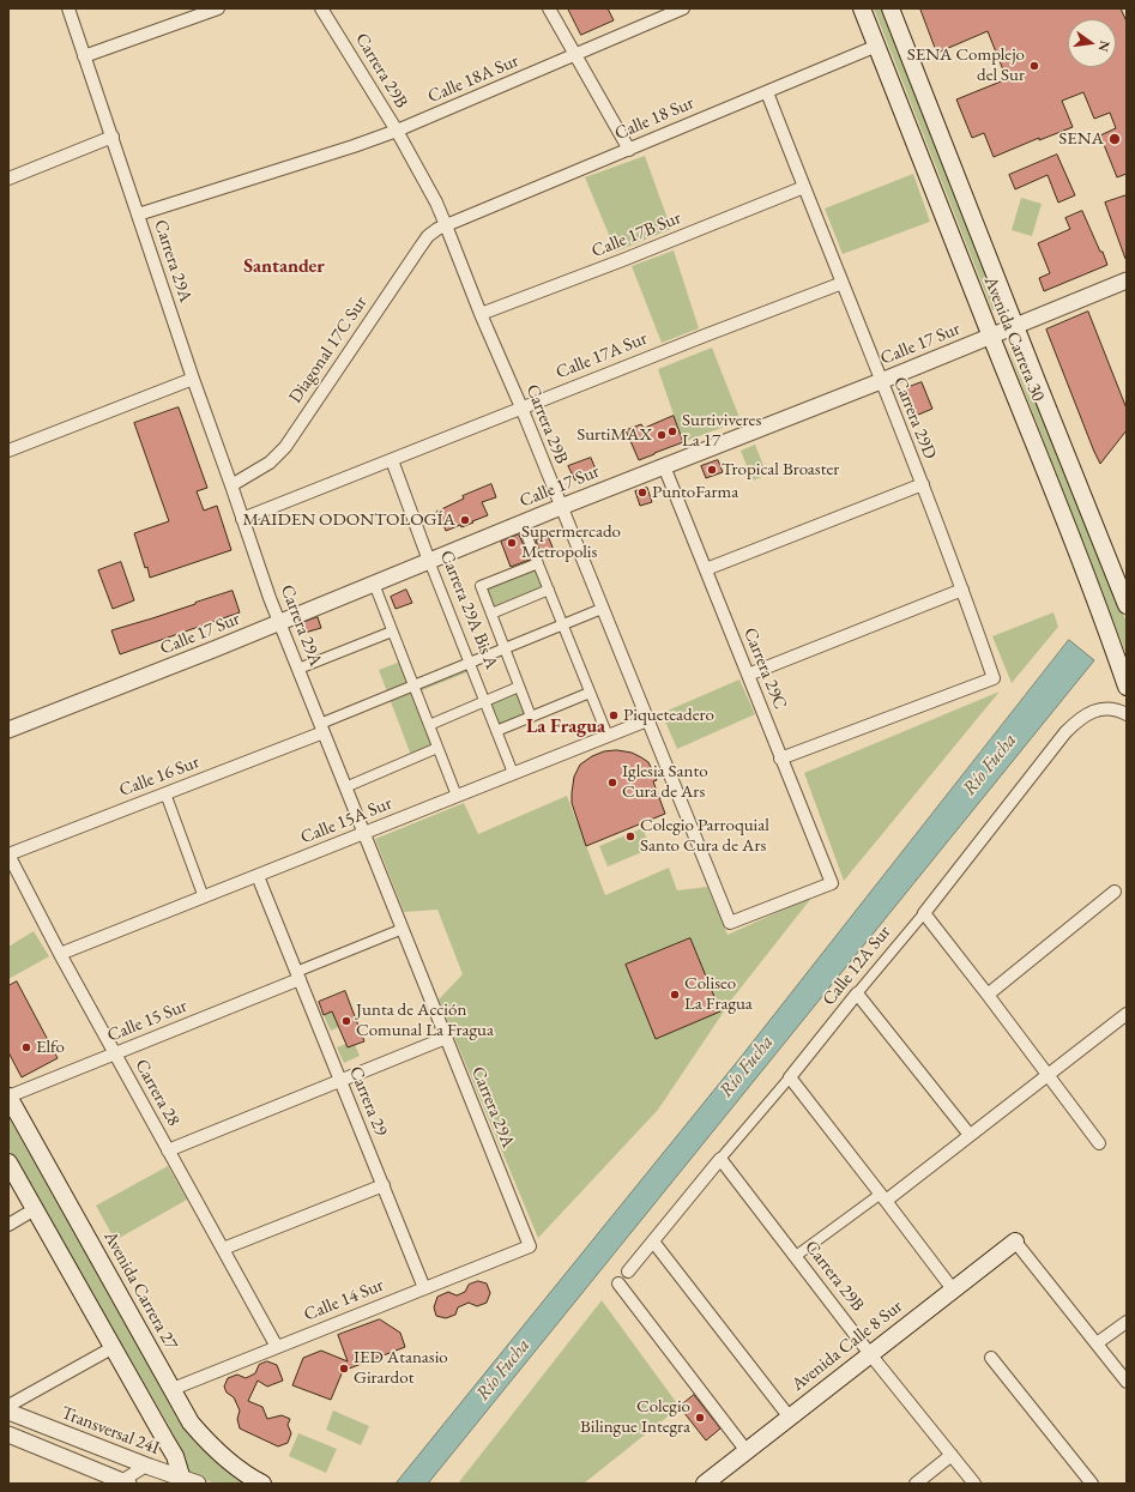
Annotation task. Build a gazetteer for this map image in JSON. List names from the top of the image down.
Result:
{
  "streets": {
    "main road": ["Avenida Carrera 30", "Avenida Carrera 27", "Avenida Calle 8 Sur"],
    "street": [
      "Carrera 29B",
      "Calle 18A Sur",
      "Calle 18 Sur",
      "Calle 17B Sur",
      "Carrera 29A",
      "Calle 17 Sur",
      "Diagonal 17C Sur",
      "Calle 17A Sur",
      "Carrera 29D",
      "Carrera 29A Bis A",
      "Carrera 29C",
      "Calle 16 Sur",
      "Calle 15A Sur",
      "Calle 12A Sur",
      "Calle 15 Sur",
      "Carrera 28",
      "Carrera 29",
      "Calle 14 Sur",
      "Transversal 24I"
    ]
  },
  "crossings": [
    ["Carrera 29B", "Calle 18A Sur"],
    ["Carrera 29B", "Calle 18 Sur"],
    ["Carrera 29B", "Calle 17B Sur"],
    ["Carrera 29B", "Calle 17 Sur"],
    ["Carrera 29B", "Diagonal 17C Sur"],
    ["Carrera 29B", "Calle 17A Sur"],
    ["Carrera 29B", "Carrera 29C"],
    ["Carrera 29B", "Calle 16 Sur"],
    ["Carrera 29B", "Calle 15A Sur"],
    ["Carrera 29B", "Calle 12A Sur"],
    ["Carrera 29B", "Avenida Calle 8 Sur"],
    ["Calle 18A Sur", "Carrera 29A"],
    ["Calle 18 Sur", "Avenida Carrera 30"],
    ["Calle 18 Sur", "Diagonal 17C Sur"],
    ["Calle 18 Sur", "Carrera 29D"],
    ["Calle 17B Sur", "Carrera 29D"],
    ["Carrera 29A", "Calle 17 Sur"],
    ["Carrera 29A", "Diagonal 17C Sur"],
    ["Carrera 29A", "Calle 17A Sur"],
    ["Carrera 29A", "Calle 16 Sur"],
    ["Carrera 29A", "Calle 15A Sur"],
    ["Carrera 29A", "Calle 15 Sur"],
    ["Carrera 29A", "Calle 14 Sur"],
    ["Avenida Carrera 30", "Calle 17 Sur"],
    ["Calle 17 Sur", "Carrera 29D"],
    ["Calle 17 Sur", "Carrera 29A Bis A"],
    ["Calle 17 Sur", "Carrera 29C"],
    ["Calle 17A Sur", "Carrera 29D"],
    ["Calle 17A Sur", "Carrera 29A Bis A"],
    ["Carrera 29D", "Carrera 29C"],
    ["Carrera 29A Bis A", "Calle 16 Sur"],
    ["Carrera 29A Bis A", "Calle 15A Sur"],
    ["Calle 16 Sur", "Carrera 28"],
    ["Calle 15A Sur", "Carrera 28"],
    ["Calle 15A Sur", "Carrera 29"],
    ["Calle 15 Sur", "Carrera 28"],
    ["Calle 15 Sur", "Carrera 29"],
    ["Calle 15 Sur", "Avenida Carrera 27"],
    ["Carrera 28", "Calle 14 Sur"],
    ["Carrera 29", "Calle 14 Sur"],
    ["Avenida Carrera 27", "Calle 14 Sur"]
  ],
  "districts": ["Santander", "La Fragua"],
  "water": ["Río Fucha"],
  "places": [
    "SENA Complejo del Sur",
    "SENA",
    "Surtiviveres La 17",
    "SurtiMAX",
    "Tropical Broaster",
    "PuntoFarma",
    "MAIDEN ODONTOLOGÍA",
    "Supermercado Metropolis",
    "Piqueteadero",
    "Iglesia Santo Cura de Ars",
    "Colegio Parroquial Santo Cura de Ars",
    "Coliseo La Fragua",
    "Junta de Acción Comunal La Fragua",
    "Elfo",
    "IED Atanasio Girardot",
    "Colegio Bilingue Integra"
  ],
  "north": "right"
}
